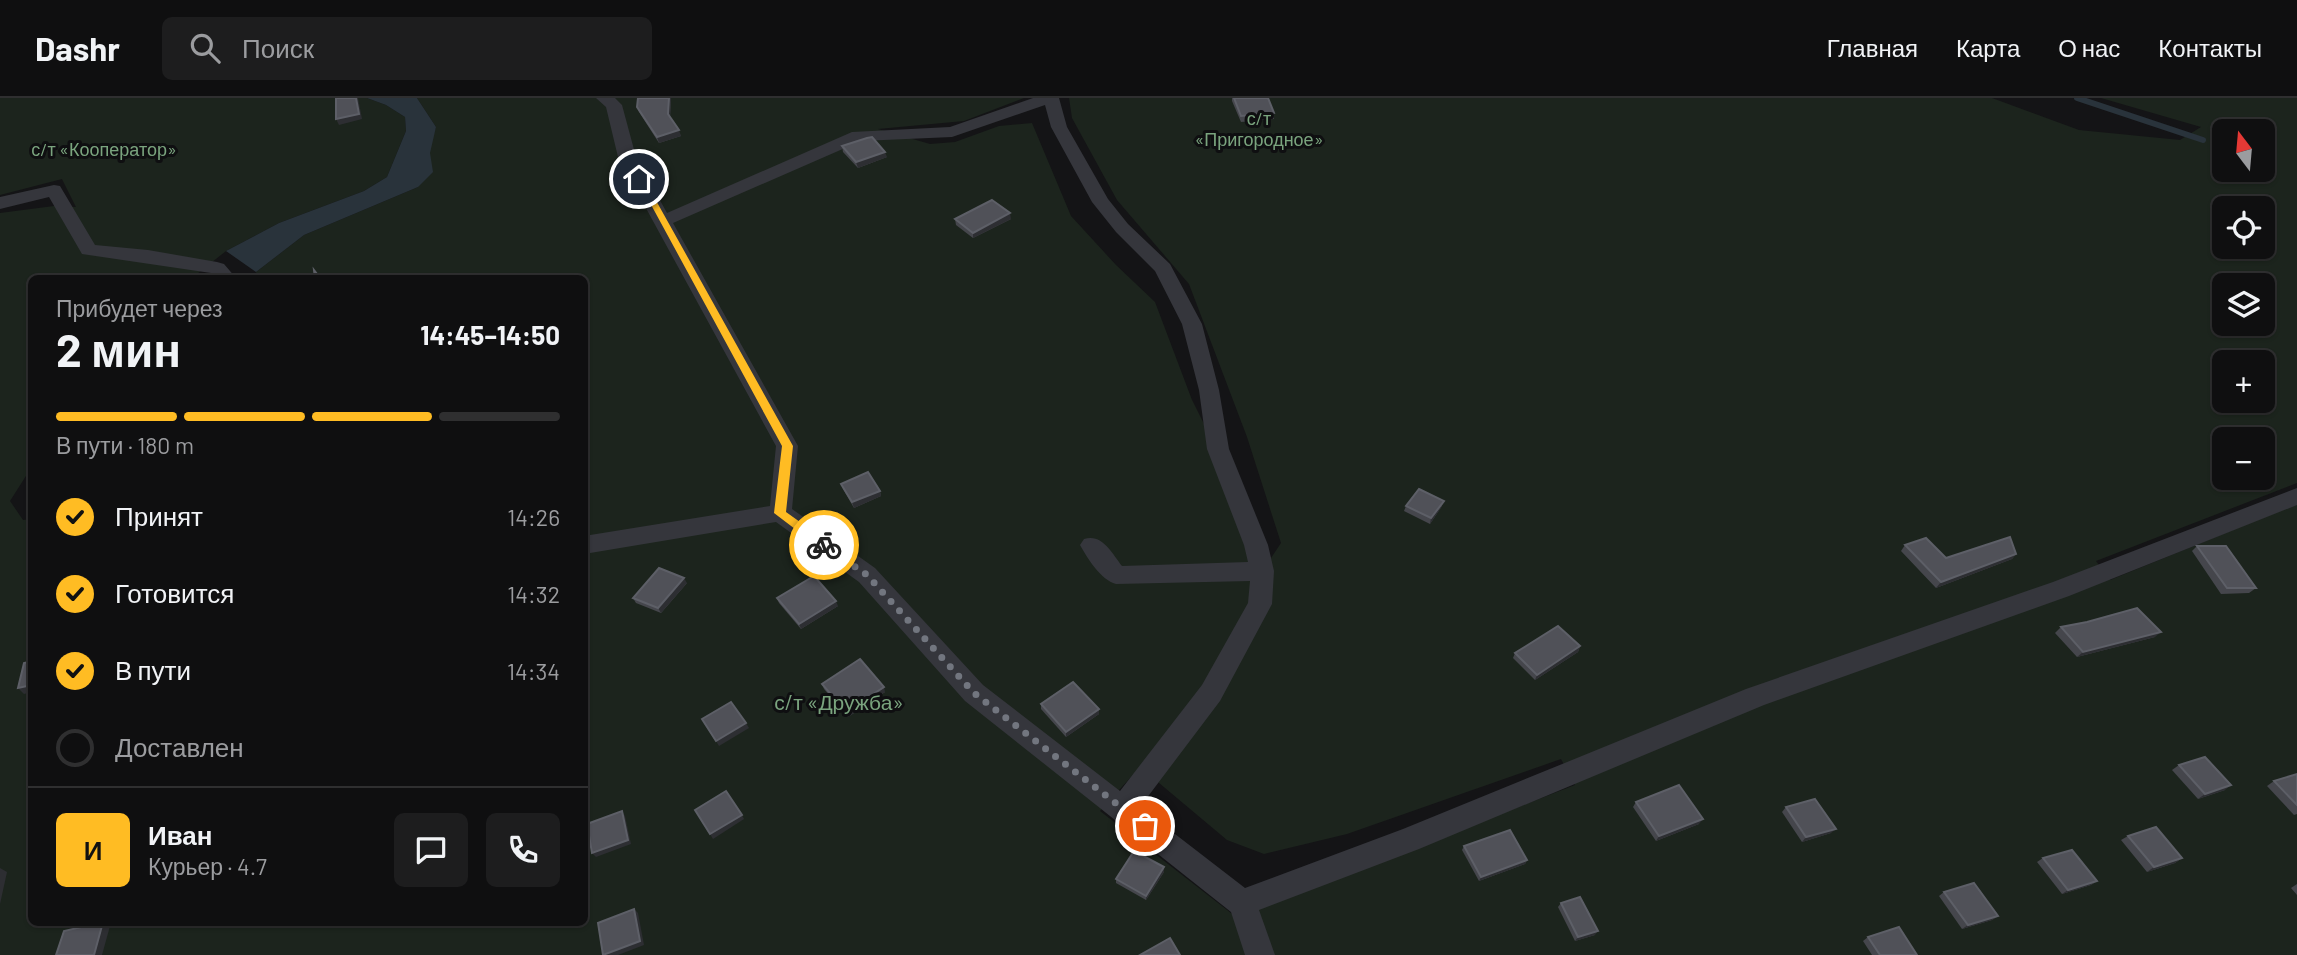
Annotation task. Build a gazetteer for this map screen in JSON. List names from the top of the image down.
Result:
{
  "parks": ["с/т «Пригородное»", "с/т «Кооператор»", "с/т «Дружба»"],
  "north": "top",
  "page": {
    "header": "Dashr",
    "search": "Поиск",
    "nav": [
      "Главная",
      "Карта",
      "О нас",
      "Контакты"
    ],
    "map_buttons": ["+", "−"],
    "heading": ["2 мин", "Прибудет через", "14:45–14:50"],
    "panel": ["Иван", "Курьер · 4.7"],
    "bar": "В пути · 180 m",
    "list": [
      ["Принят", "14:26"],
      ["Готовится", "14:32"],
      ["В пути", "14:34"],
      "Доставлен"
    ],
    "round": "И"
  }
}
